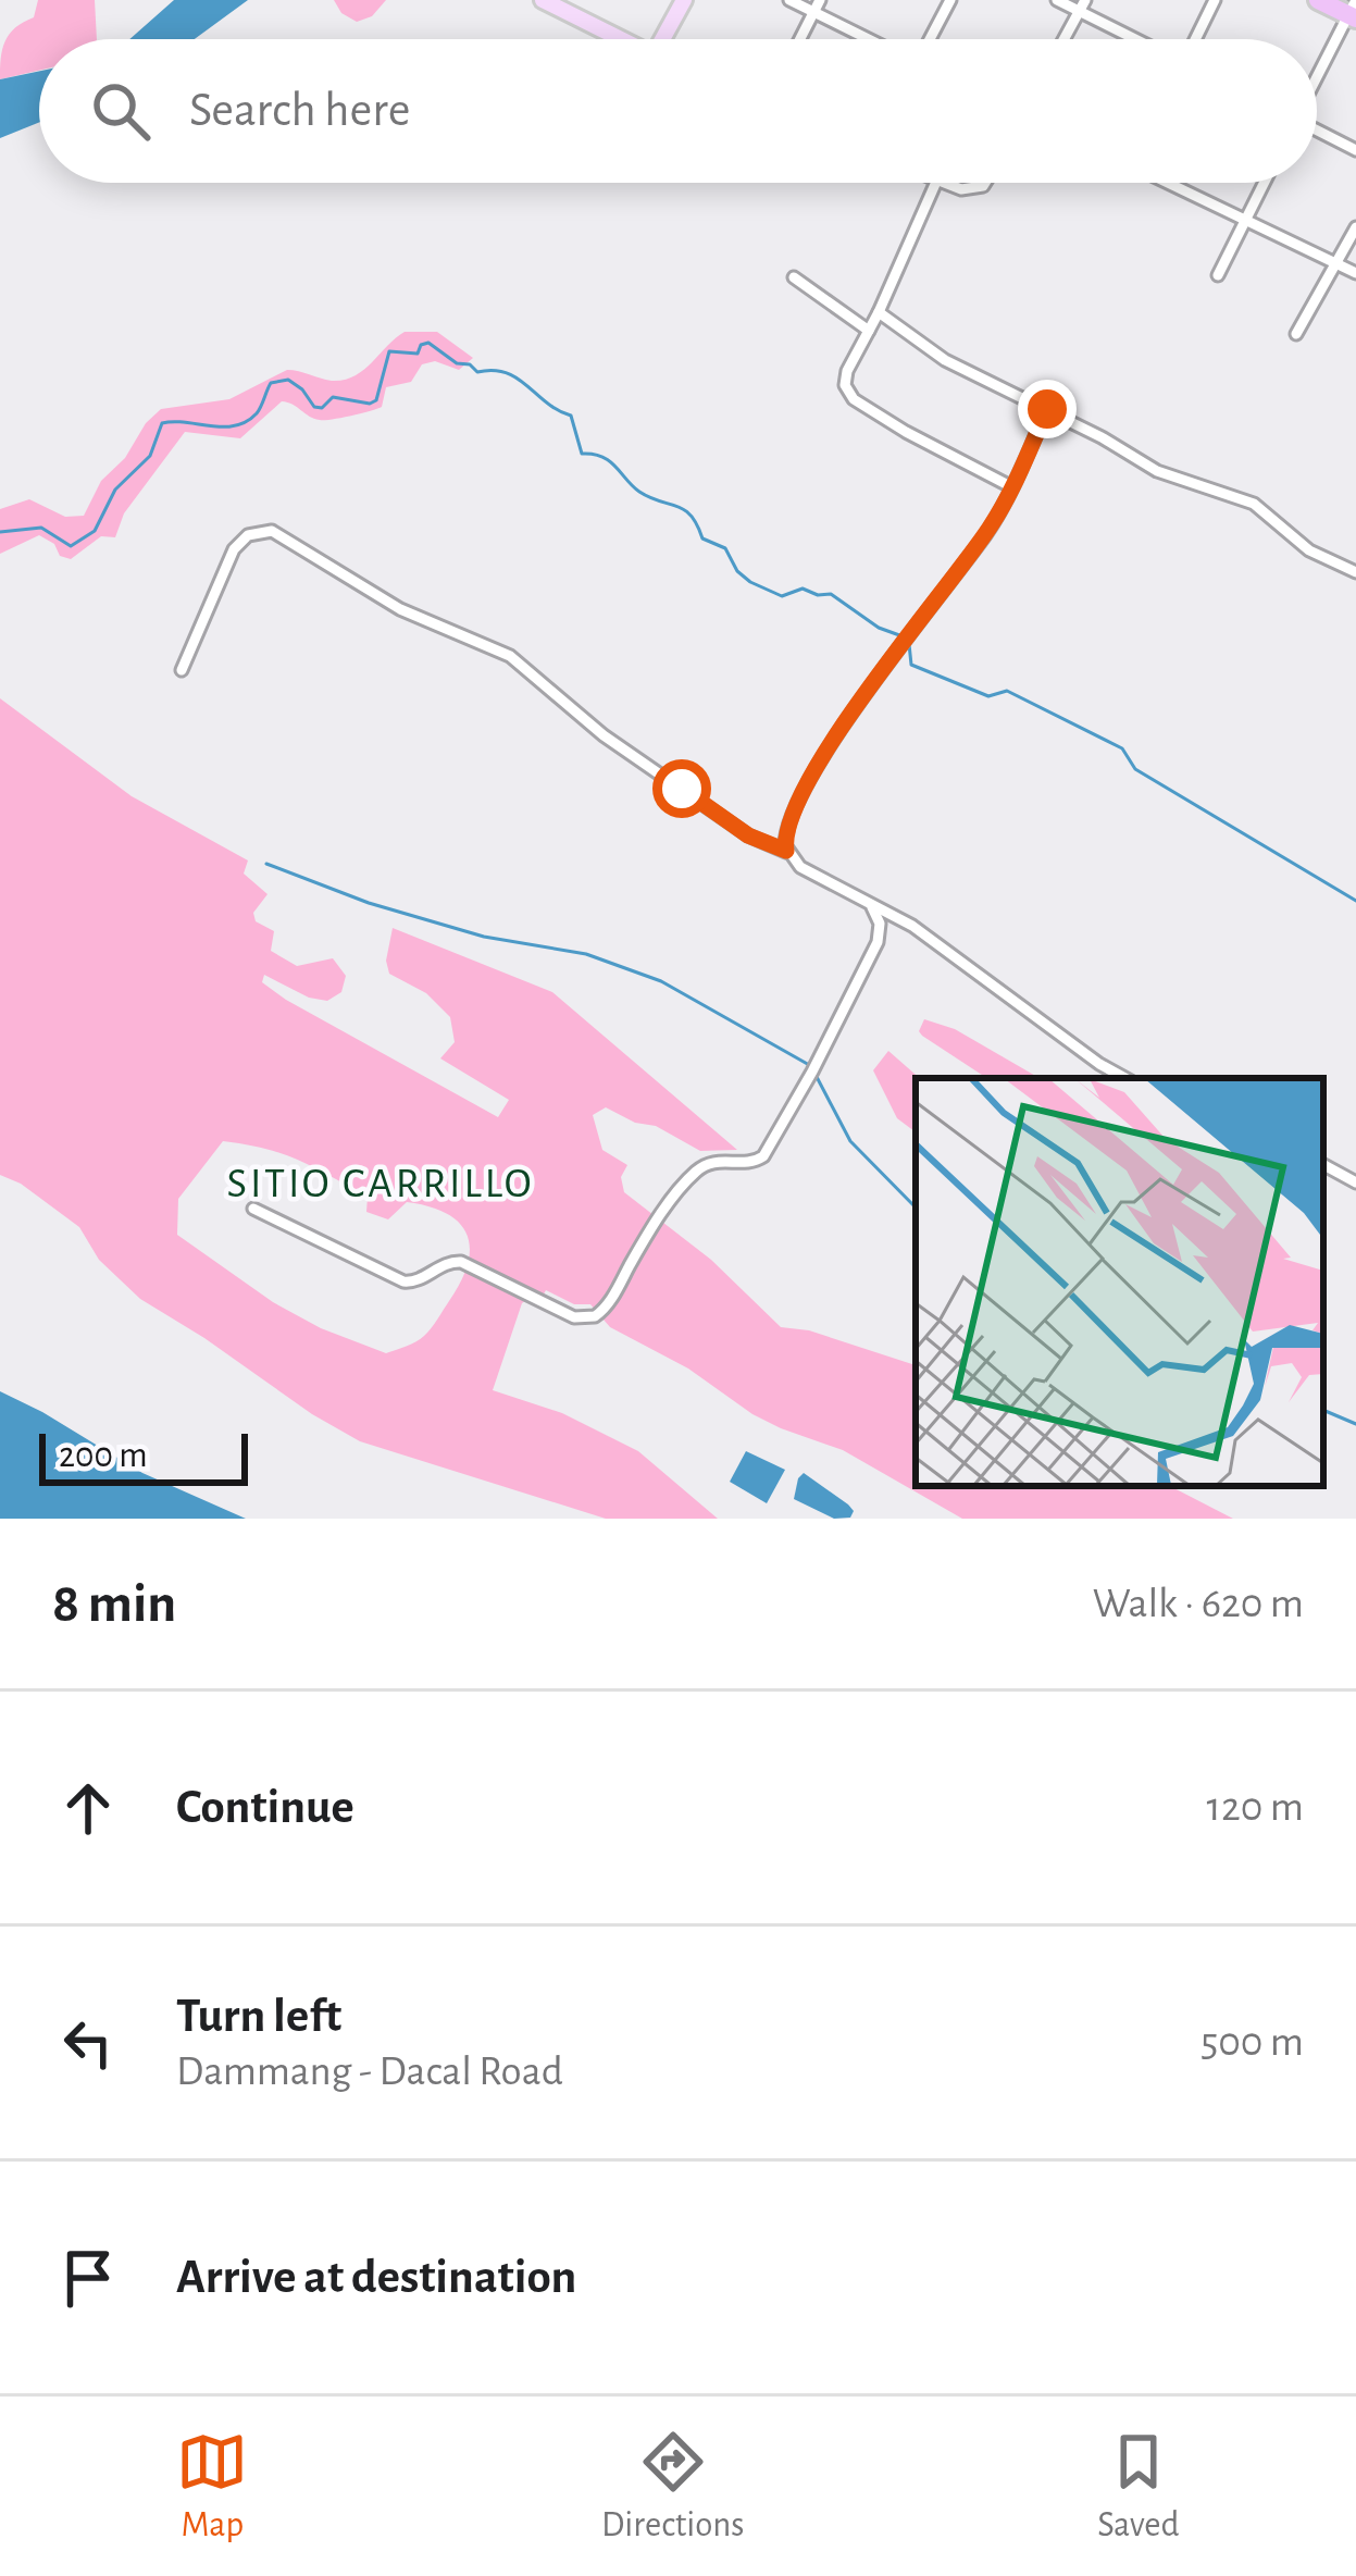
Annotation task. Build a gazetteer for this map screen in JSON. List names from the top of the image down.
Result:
{
  "districts": ["SITIO CARRILLO"],
  "scale_bar": "200 m",
  "page": {
    "search": "Search here",
    "scale": "200 m",
    "heading": ["8 min", "Walk · 620 m"],
    "list": [
      ["Continue", "120 m"],
      ["Turn left", "Dammang - Dacal Road", "500 m"],
      "Arrive at destination"
    ],
    "nav": ["Map", "Directions", "Saved"]
  }
}
